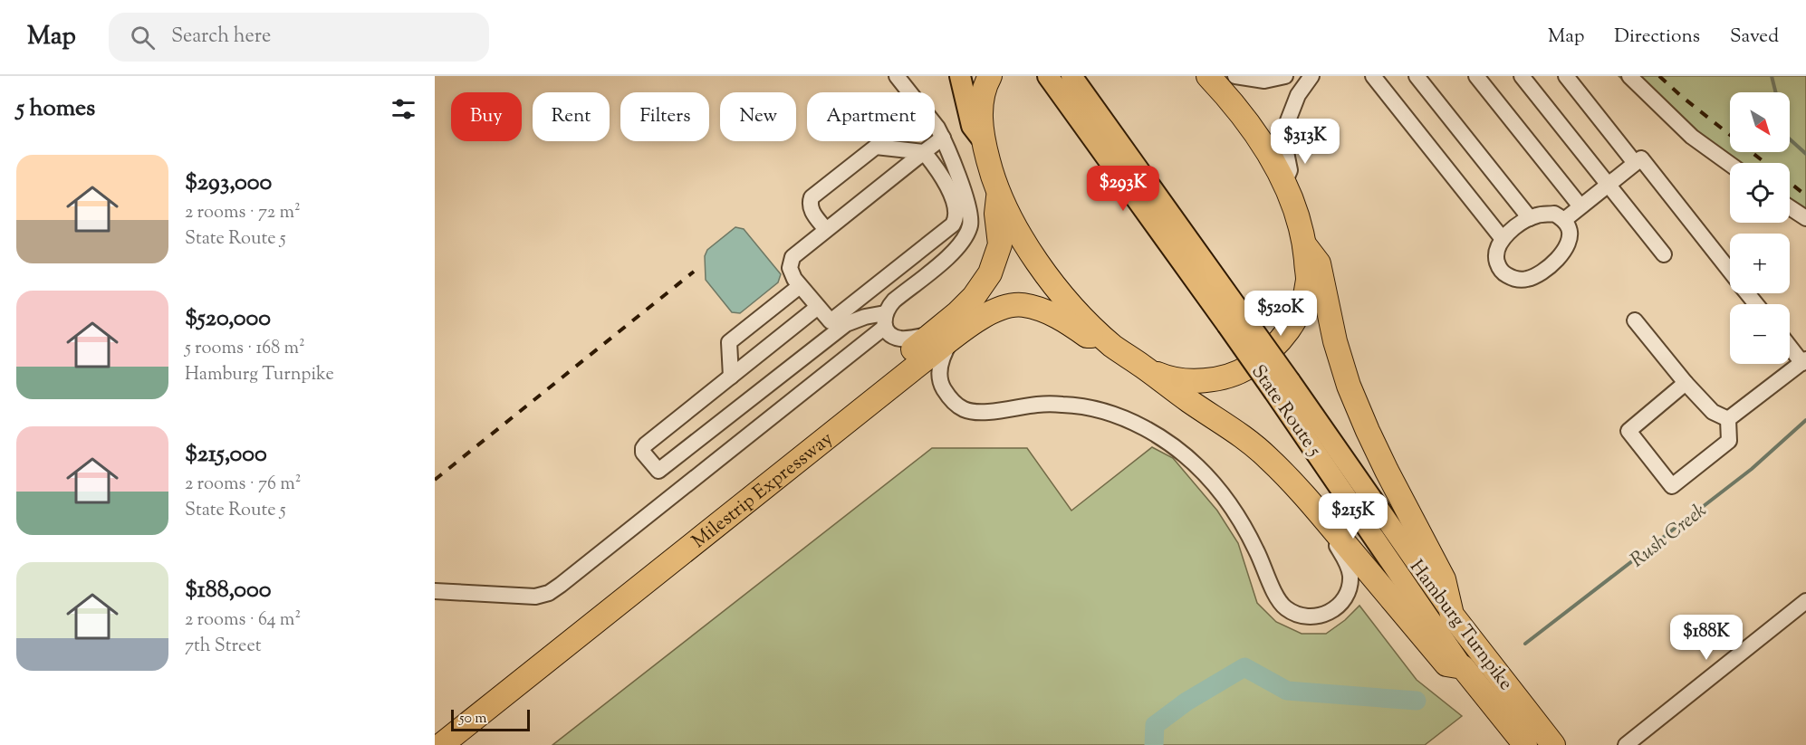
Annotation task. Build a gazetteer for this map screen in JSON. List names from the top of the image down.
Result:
{
  "streets": {
    "highway": ["State Route 5", "Milestrip Expressway", "Hamburg Turnpike"]
  },
  "crossings": [
    ["State Route 5", "Hamburg Turnpike"]
  ],
  "water": ["Rush Creek"],
  "scale_bar": "50 m",
  "north": "bottom right",
  "page": {
    "header": "Map",
    "search": "Search here",
    "nav": ["Map", "Directions", "Saved"],
    "heading": "5 homes",
    "map_buttons": ["+", "−"],
    "chip": [
      "Buy",
      "Rent",
      "Filters",
      "New",
      "Apartment"
    ],
    "price": [
      "$313K",
      "$293K",
      "$520K",
      "$215K",
      "$188K"
    ],
    "list": [
      {
        "name": "$293,000",
        "note": "2 rooms · 72 m² · State Route 5"
      },
      {
        "name": "$520,000",
        "note": "5 rooms · 168 m² · Hamburg Turnpike"
      },
      {
        "name": "$215,000",
        "note": "2 rooms · 76 m² · State Route 5"
      },
      {
        "name": "$188,000",
        "note": "2 rooms · 64 m² · 7th Street"
      }
    ],
    "scale": "50 m"
  }
}
